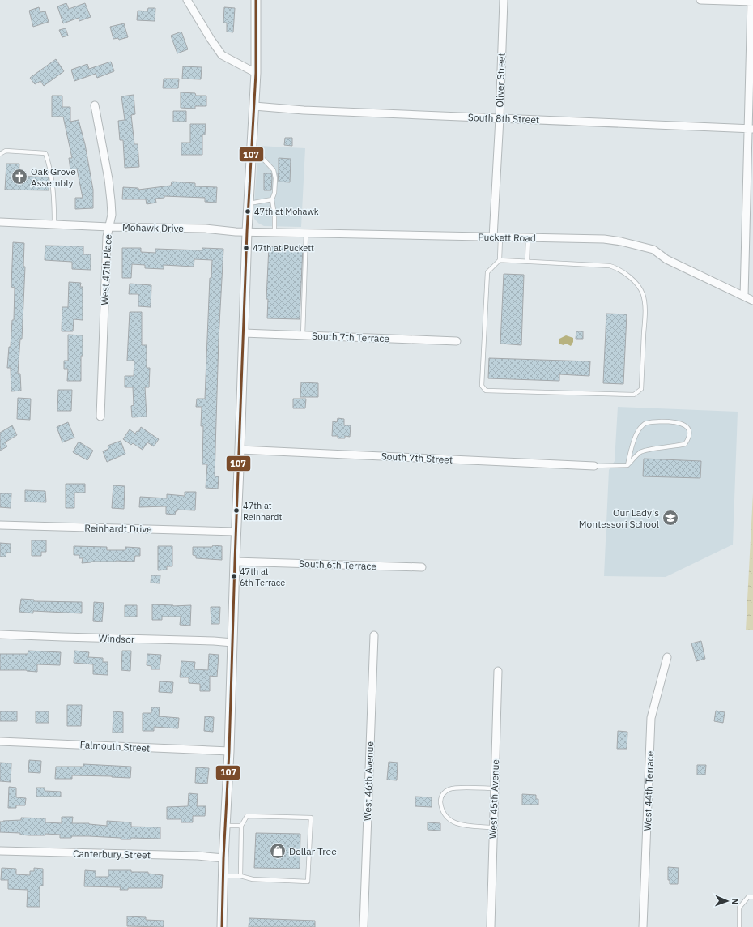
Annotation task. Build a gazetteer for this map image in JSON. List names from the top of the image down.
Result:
{
  "streets": {
    "street": [
      "Oliver Street",
      "South 8th Street",
      "Mohawk Drive",
      "Puckett Road",
      "West 47th Place",
      "South 7th Terrace",
      "South 7th Street",
      "Reinhardt Drive",
      "South 6th Terrace",
      "Windsor",
      "Falmouth Street",
      "West 46th Avenue",
      "West 44th Terrace",
      "West 45th Avenue",
      "Canterbury Street"
    ]
  },
  "crossings": [
    ["Oliver Street", "South 8th Street"],
    ["Oliver Street", "Puckett Road"],
    ["Mohawk Drive", "Puckett Road"],
    ["Mohawk Drive", "West 47th Place"]
  ],
  "places": {
    "church": ["Oak Grove Assembly"],
    "other": [
      "47th at Mohawk",
      "47th at Puckett",
      "47th at Reinhardt",
      "47th at 6th Terrace"
    ],
    "school or university": ["Our Lady's Montessori School"],
    "shop": ["Dollar Tree"]
  },
  "lines": ["transit line 107"],
  "north": "right"
}
